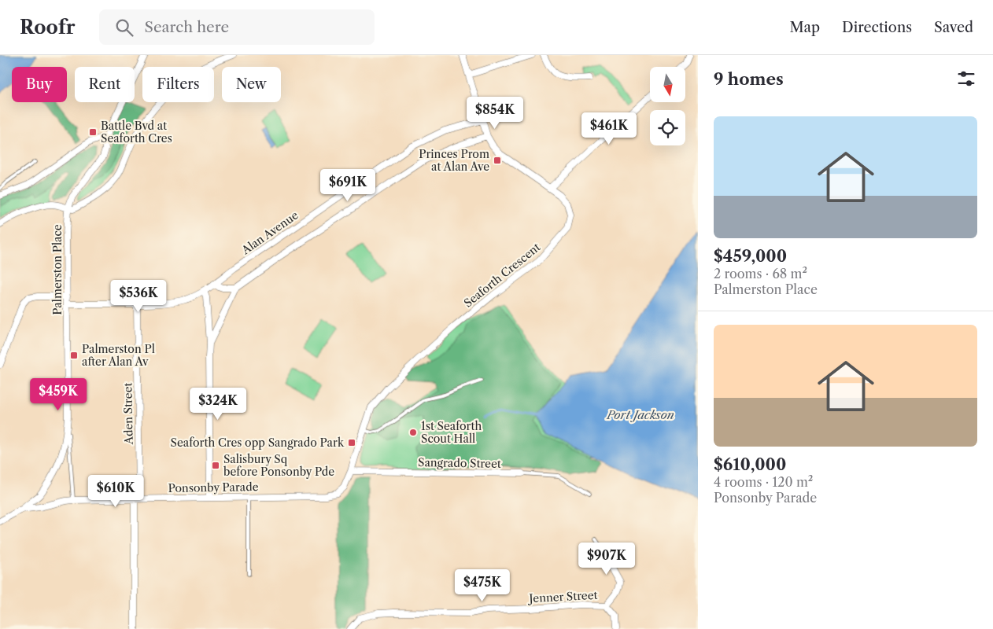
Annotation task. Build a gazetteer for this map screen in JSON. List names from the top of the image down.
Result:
{
  "streets": {
    "street": [
      "Alan Avenue",
      "Palmerston Place",
      "Seaforth Crescent",
      "Aden Street",
      "Sangrado Street",
      "Ponsonby Parade",
      "Jenner Street"
    ]
  },
  "crossings": [
    ["Alan Avenue", "Palmerston Place"],
    ["Alan Avenue", "Seaforth Crescent"],
    ["Alan Avenue", "Aden Street"],
    ["Palmerston Place", "Ponsonby Parade"],
    ["Seaforth Crescent", "Sangrado Street"],
    ["Seaforth Crescent", "Ponsonby Parade"],
    ["Aden Street", "Ponsonby Parade"],
    ["Sangrado Street", "Ponsonby Parade"]
  ],
  "water": ["Port Jackson"],
  "places": {
    "transit": [
      "Battle Bvd at Seaforth Cres",
      "Princes Prom at Alan Ave",
      "Palmerston Pl after Alan Av",
      "Seaforth Cres opp Sangrado Park",
      "Salisbury Sq before Ponsonby Pde"
    ],
    "other": ["1st Seaforth Scout Hall"]
  },
  "north": "bottom",
  "page": {
    "header": "Roofr",
    "search": "Search here",
    "nav": ["Map", "Directions", "Saved"],
    "heading": "9 homes",
    "chip": [
      "Buy",
      "Rent",
      "Filters",
      "New"
    ],
    "price": [
      "$854K",
      "$461K",
      "$691K",
      "$536K",
      "$459K",
      "$324K",
      "$610K",
      "$907K",
      "$475K"
    ],
    "list": [
      {
        "name": "$459,000",
        "note": "2 rooms · 68 m² · Palmerston Place"
      },
      {
        "name": "$610,000",
        "note": "4 rooms · 120 m² · Ponsonby Parade"
      }
    ]
  }
}
